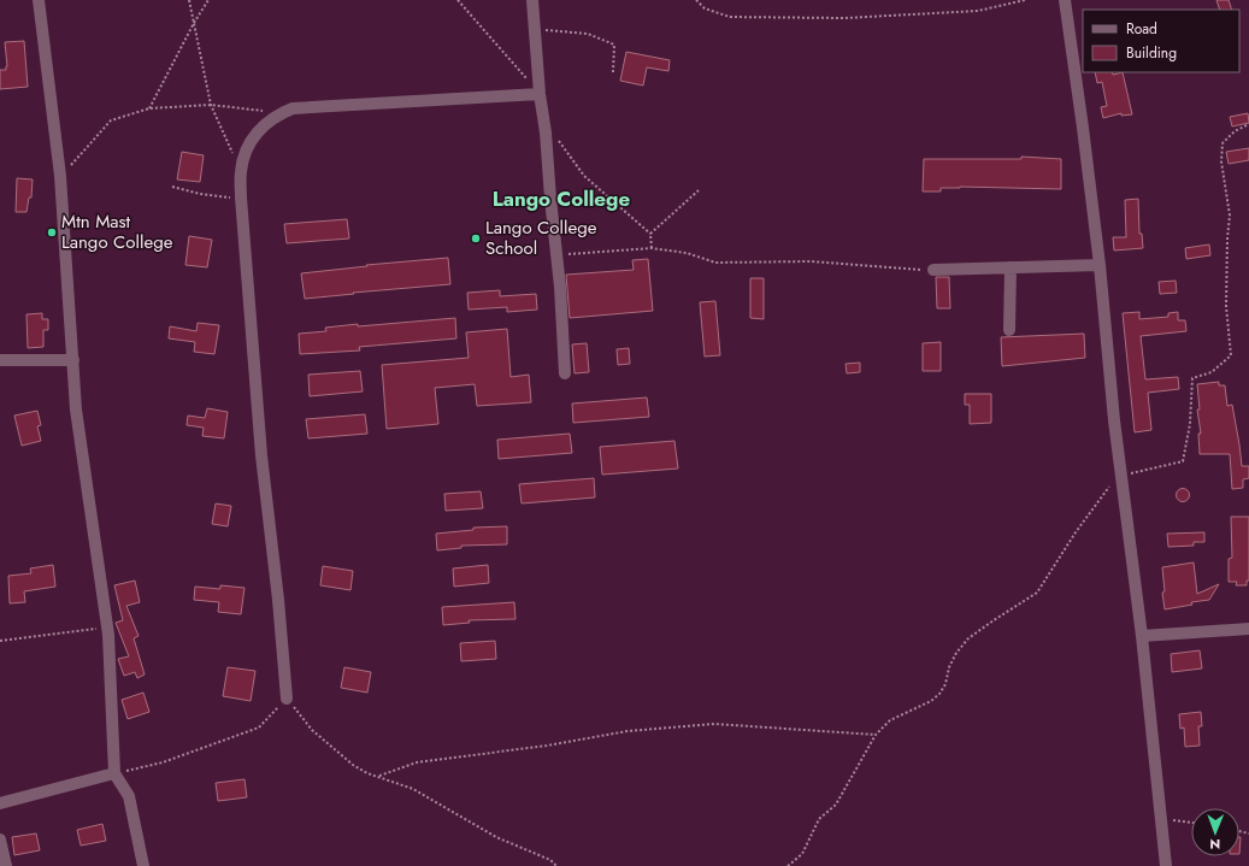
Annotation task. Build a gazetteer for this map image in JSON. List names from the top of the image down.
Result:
{
  "districts": ["Lango College"],
  "places": ["Mtn Mast Lango College", "Lango College School"],
  "legend": ["Road", "Building"],
  "north": "bottom"
}
